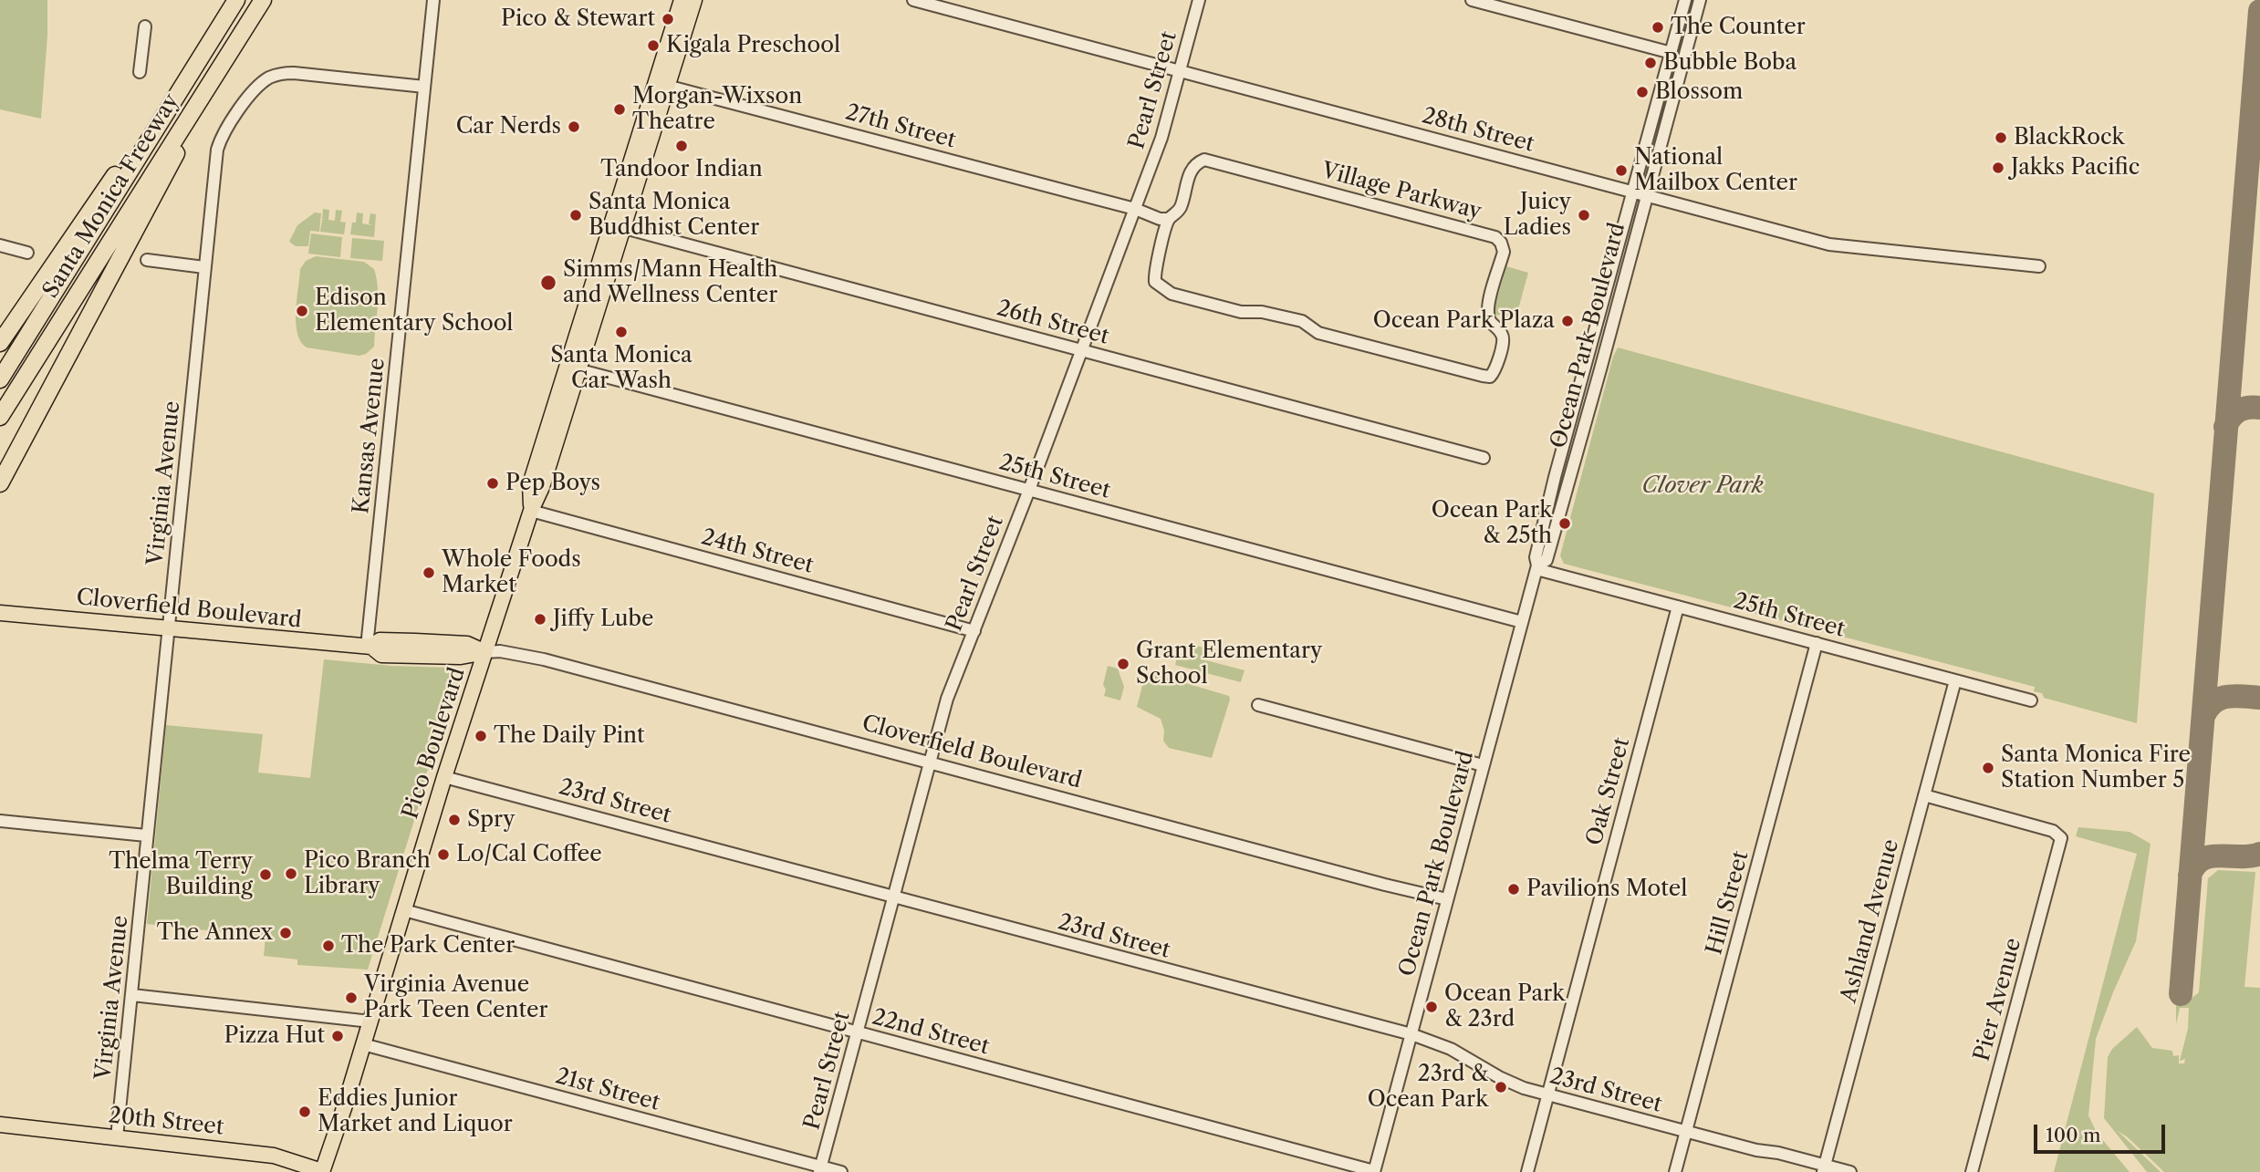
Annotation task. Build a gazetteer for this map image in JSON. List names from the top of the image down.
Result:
{
  "streets": {
    "highway": ["Santa Monica Freeway"],
    "main road": ["Cloverfield Boulevard", "Pico Boulevard", "20th Street"],
    "street": [
      "Pearl Street",
      "27th Street",
      "28th Street",
      "Village Parkway",
      "26th Street",
      "Ocean Park Boulevard",
      "Kansas Avenue",
      "25th Street",
      "Virginia Avenue",
      "24th Street",
      "Oak Street",
      "23rd Street",
      "Hill Street",
      "Ashland Avenue",
      "Pier Avenue",
      "22nd Street",
      "21st Street"
    ]
  },
  "crossings": [
    ["Pearl Street", "27th Street"],
    ["Pearl Street", "28th Street"],
    ["Pearl Street", "26th Street"],
    ["Pearl Street", "25th Street"],
    ["Pearl Street", "24th Street"],
    ["Pearl Street", "Cloverfield Boulevard"],
    ["Pearl Street", "23rd Street"],
    ["Pearl Street", "22nd Street"],
    ["Pearl Street", "21st Street"],
    ["27th Street", "Village Parkway"],
    ["27th Street", "Pico Boulevard"],
    ["28th Street", "Ocean Park Boulevard"],
    ["26th Street", "Pico Boulevard"],
    ["Ocean Park Boulevard", "25th Street"],
    ["Ocean Park Boulevard", "Cloverfield Boulevard"],
    ["Ocean Park Boulevard", "23rd Street"],
    ["Ocean Park Boulevard", "22nd Street"],
    ["Kansas Avenue", "Virginia Avenue"],
    ["Kansas Avenue", "Cloverfield Boulevard"],
    ["25th Street", "Pico Boulevard"],
    ["25th Street", "Oak Street"],
    ["25th Street", "Hill Street"],
    ["25th Street", "Ashland Avenue"],
    ["Virginia Avenue", "Cloverfield Boulevard"],
    ["Virginia Avenue", "20th Street"],
    ["24th Street", "Pico Boulevard"],
    ["Cloverfield Boulevard", "Pico Boulevard"],
    ["Pico Boulevard", "23rd Street"],
    ["Pico Boulevard", "22nd Street"],
    ["Pico Boulevard", "21st Street"],
    ["Pico Boulevard", "20th Street"],
    ["Oak Street", "23rd Street"],
    ["23rd Street", "Hill Street"],
    ["23rd Street", "Ashland Avenue"],
    ["Ashland Avenue", "Pier Avenue"]
  ],
  "parks": ["Clover Park"],
  "places": [
    "Pico & Stewart",
    "The Counter",
    "Kigala Preschool",
    "Bubble Boba",
    "Blossom",
    "Morgan-Wixson Theatre",
    "Car Nerds",
    "BlackRock",
    "Tandoor Indian",
    "Jakks Pacific",
    "National Mailbox Center",
    "Santa Monica Buddhist Center",
    "Juicy Ladies",
    "Simms/Mann Health and Wellness Center",
    "Edison Elementary School",
    "Ocean Park Plaza",
    "Santa Monica Car Wash",
    "Pep Boys",
    "Ocean Park & 25th",
    "Whole Foods Market",
    "Jiffy Lube",
    "Grant Elementary School",
    "The Daily Pint",
    "Santa Monica Fire Station Number 5",
    "Spry",
    "Lo/Cal Coffee",
    "Pico Branch Library",
    "Thelma Terry Building",
    "Pavilions Motel",
    "The Annex",
    "The Park Center",
    "Virginia Avenue Park Teen Center",
    "Ocean Park & 23rd",
    "Pizza Hut",
    "23rd & Ocean Park",
    "Eddies Junior Market and Liquor"
  ],
  "scale_bar": "100 m"
}
